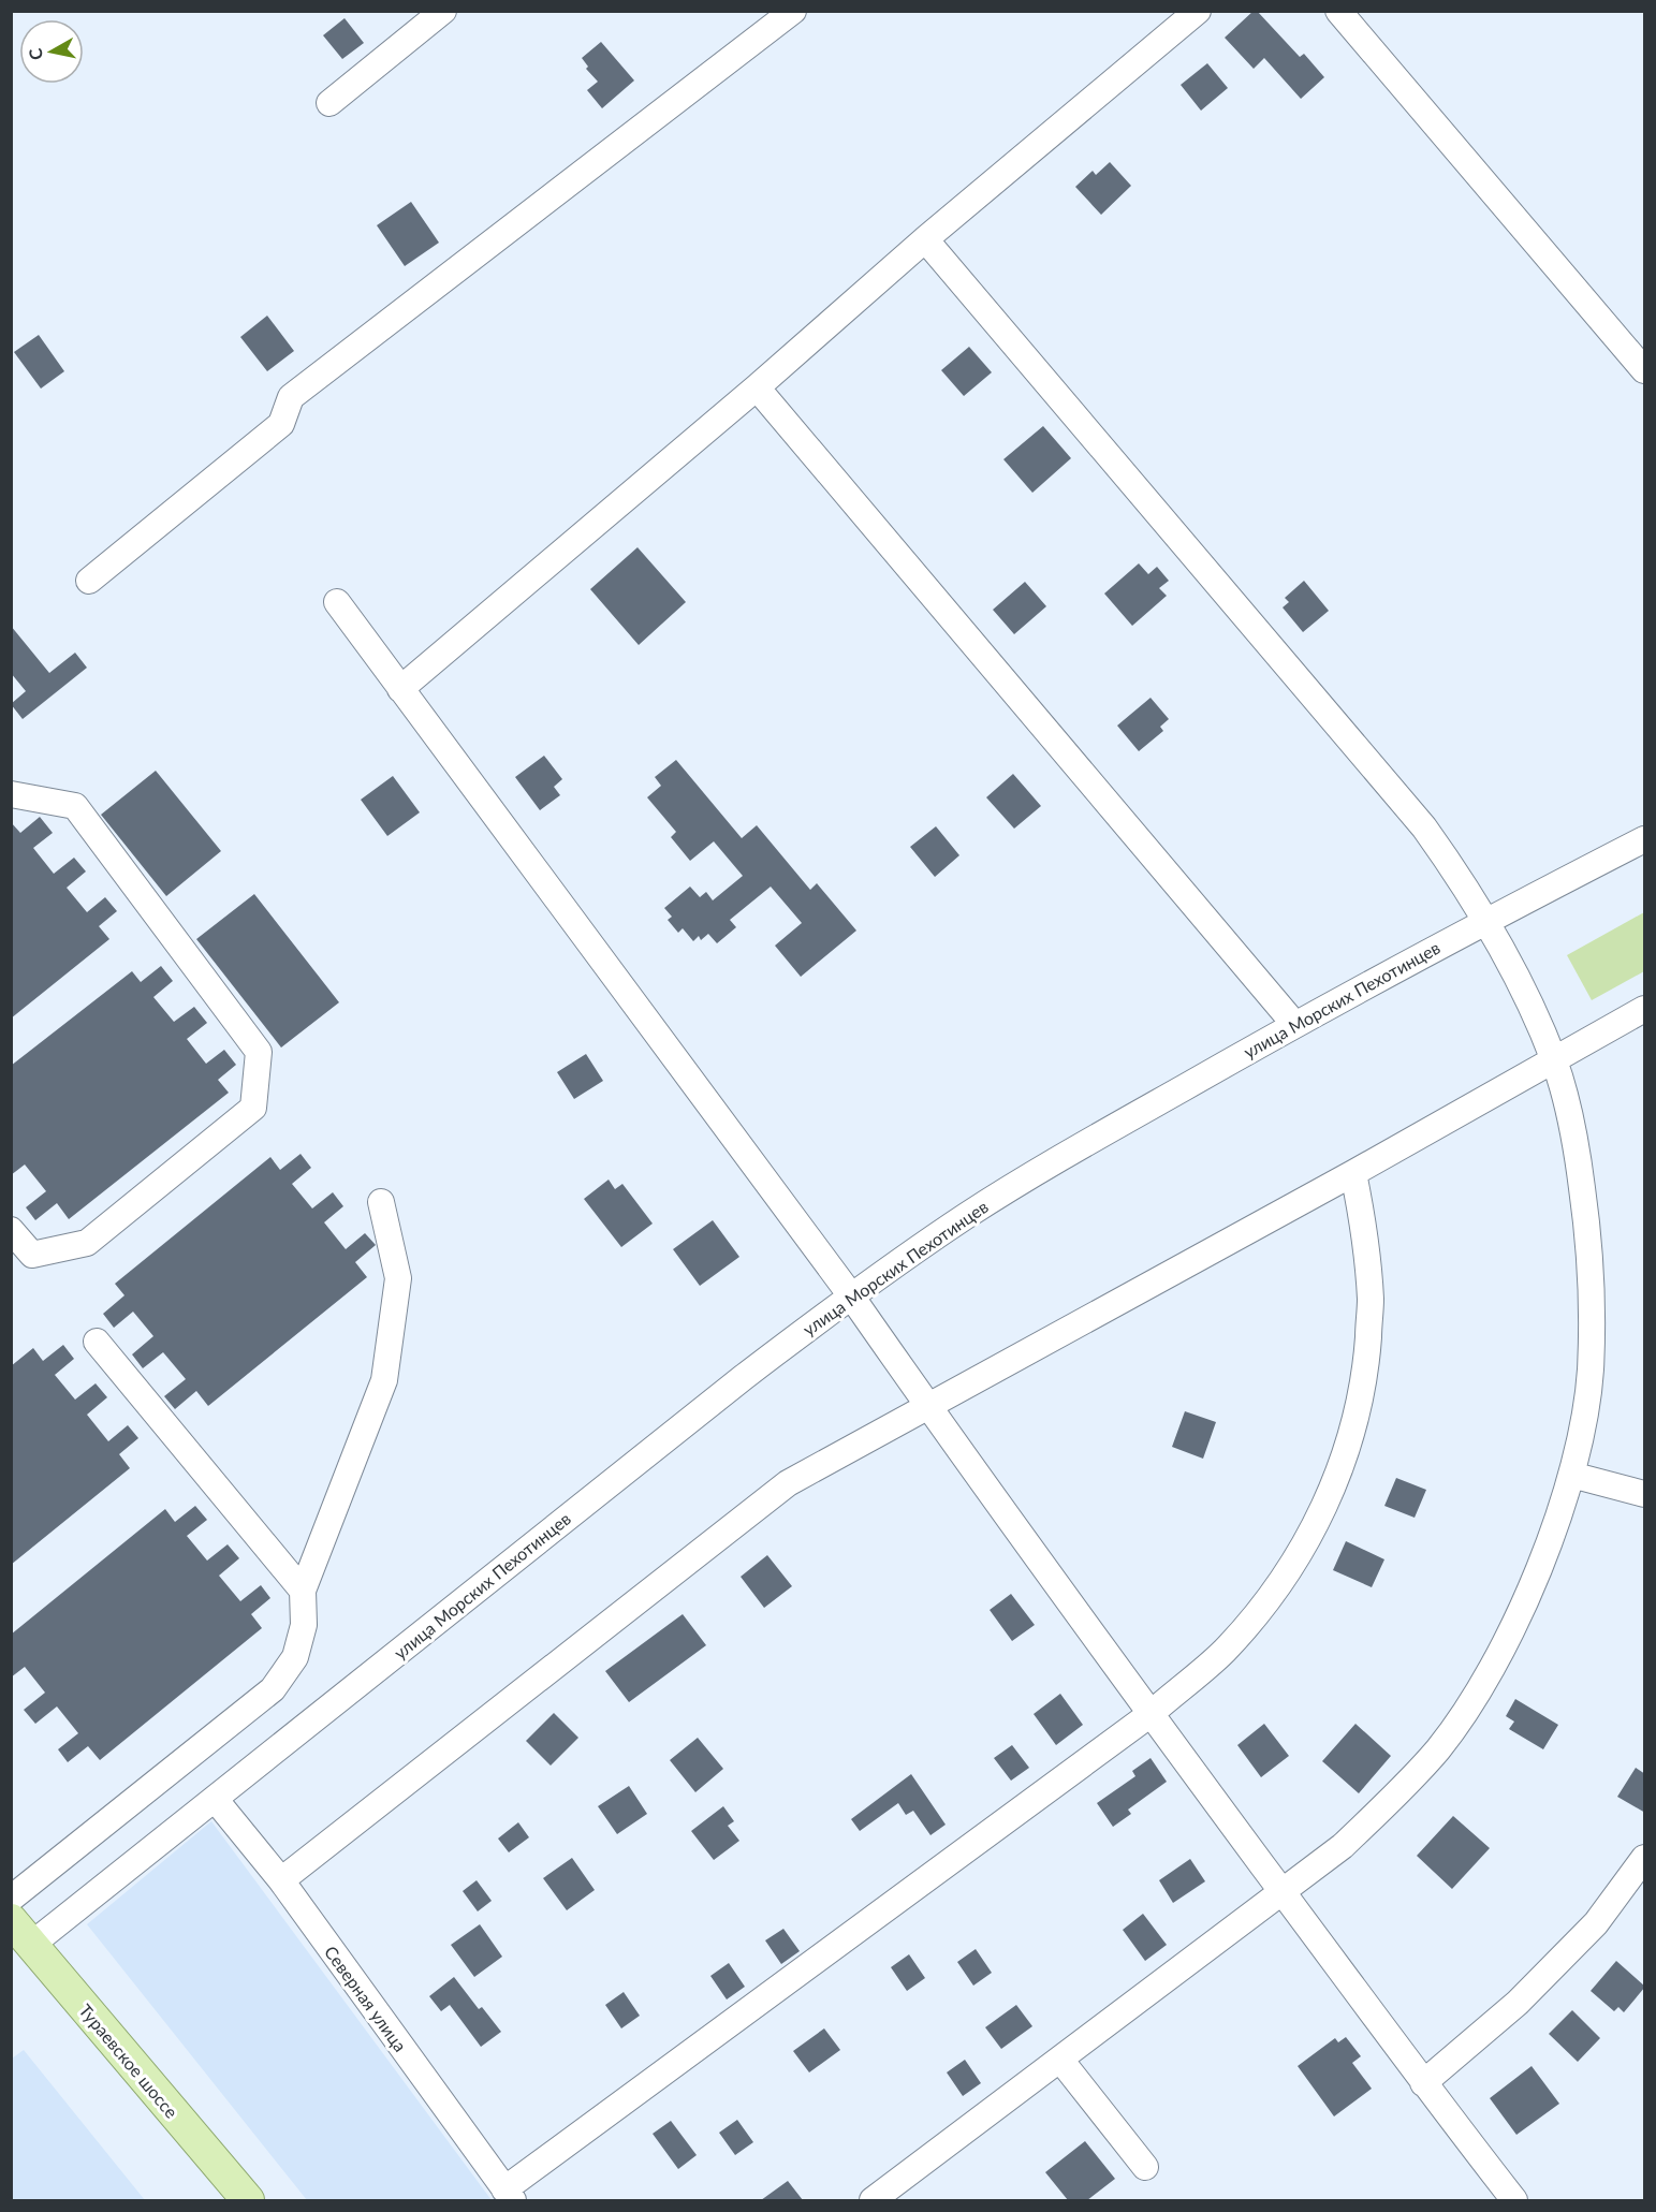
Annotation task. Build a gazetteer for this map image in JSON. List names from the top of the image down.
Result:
{
  "streets": {
    "main road": ["Тураевское шоссе"],
    "street": ["улица Морских Пехотинцев", "Северная улица"]
  },
  "crossings": [
    ["улица Морских Пехотинцев", "Северная улица"],
    ["улица Морских Пехотинцев", "Тураевское шоссе"]
  ],
  "north": "left"
}
